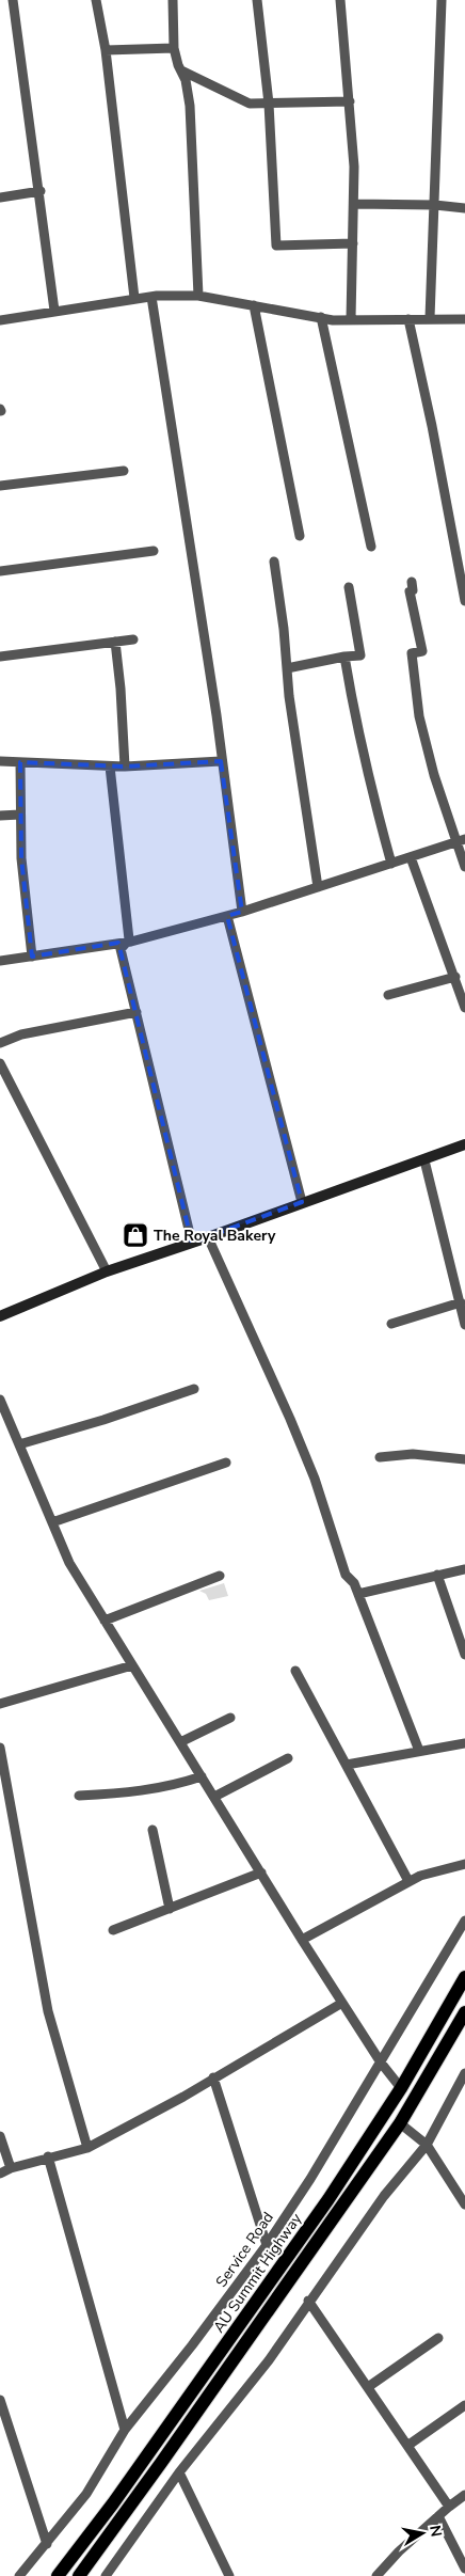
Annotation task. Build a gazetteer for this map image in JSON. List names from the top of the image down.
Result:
{
  "streets": {
    "main road": ["AU Summit Highway"],
    "street": ["Service Road"]
  },
  "places": {
    "shop": ["The Royal Bakery"]
  },
  "north": "right"
}
